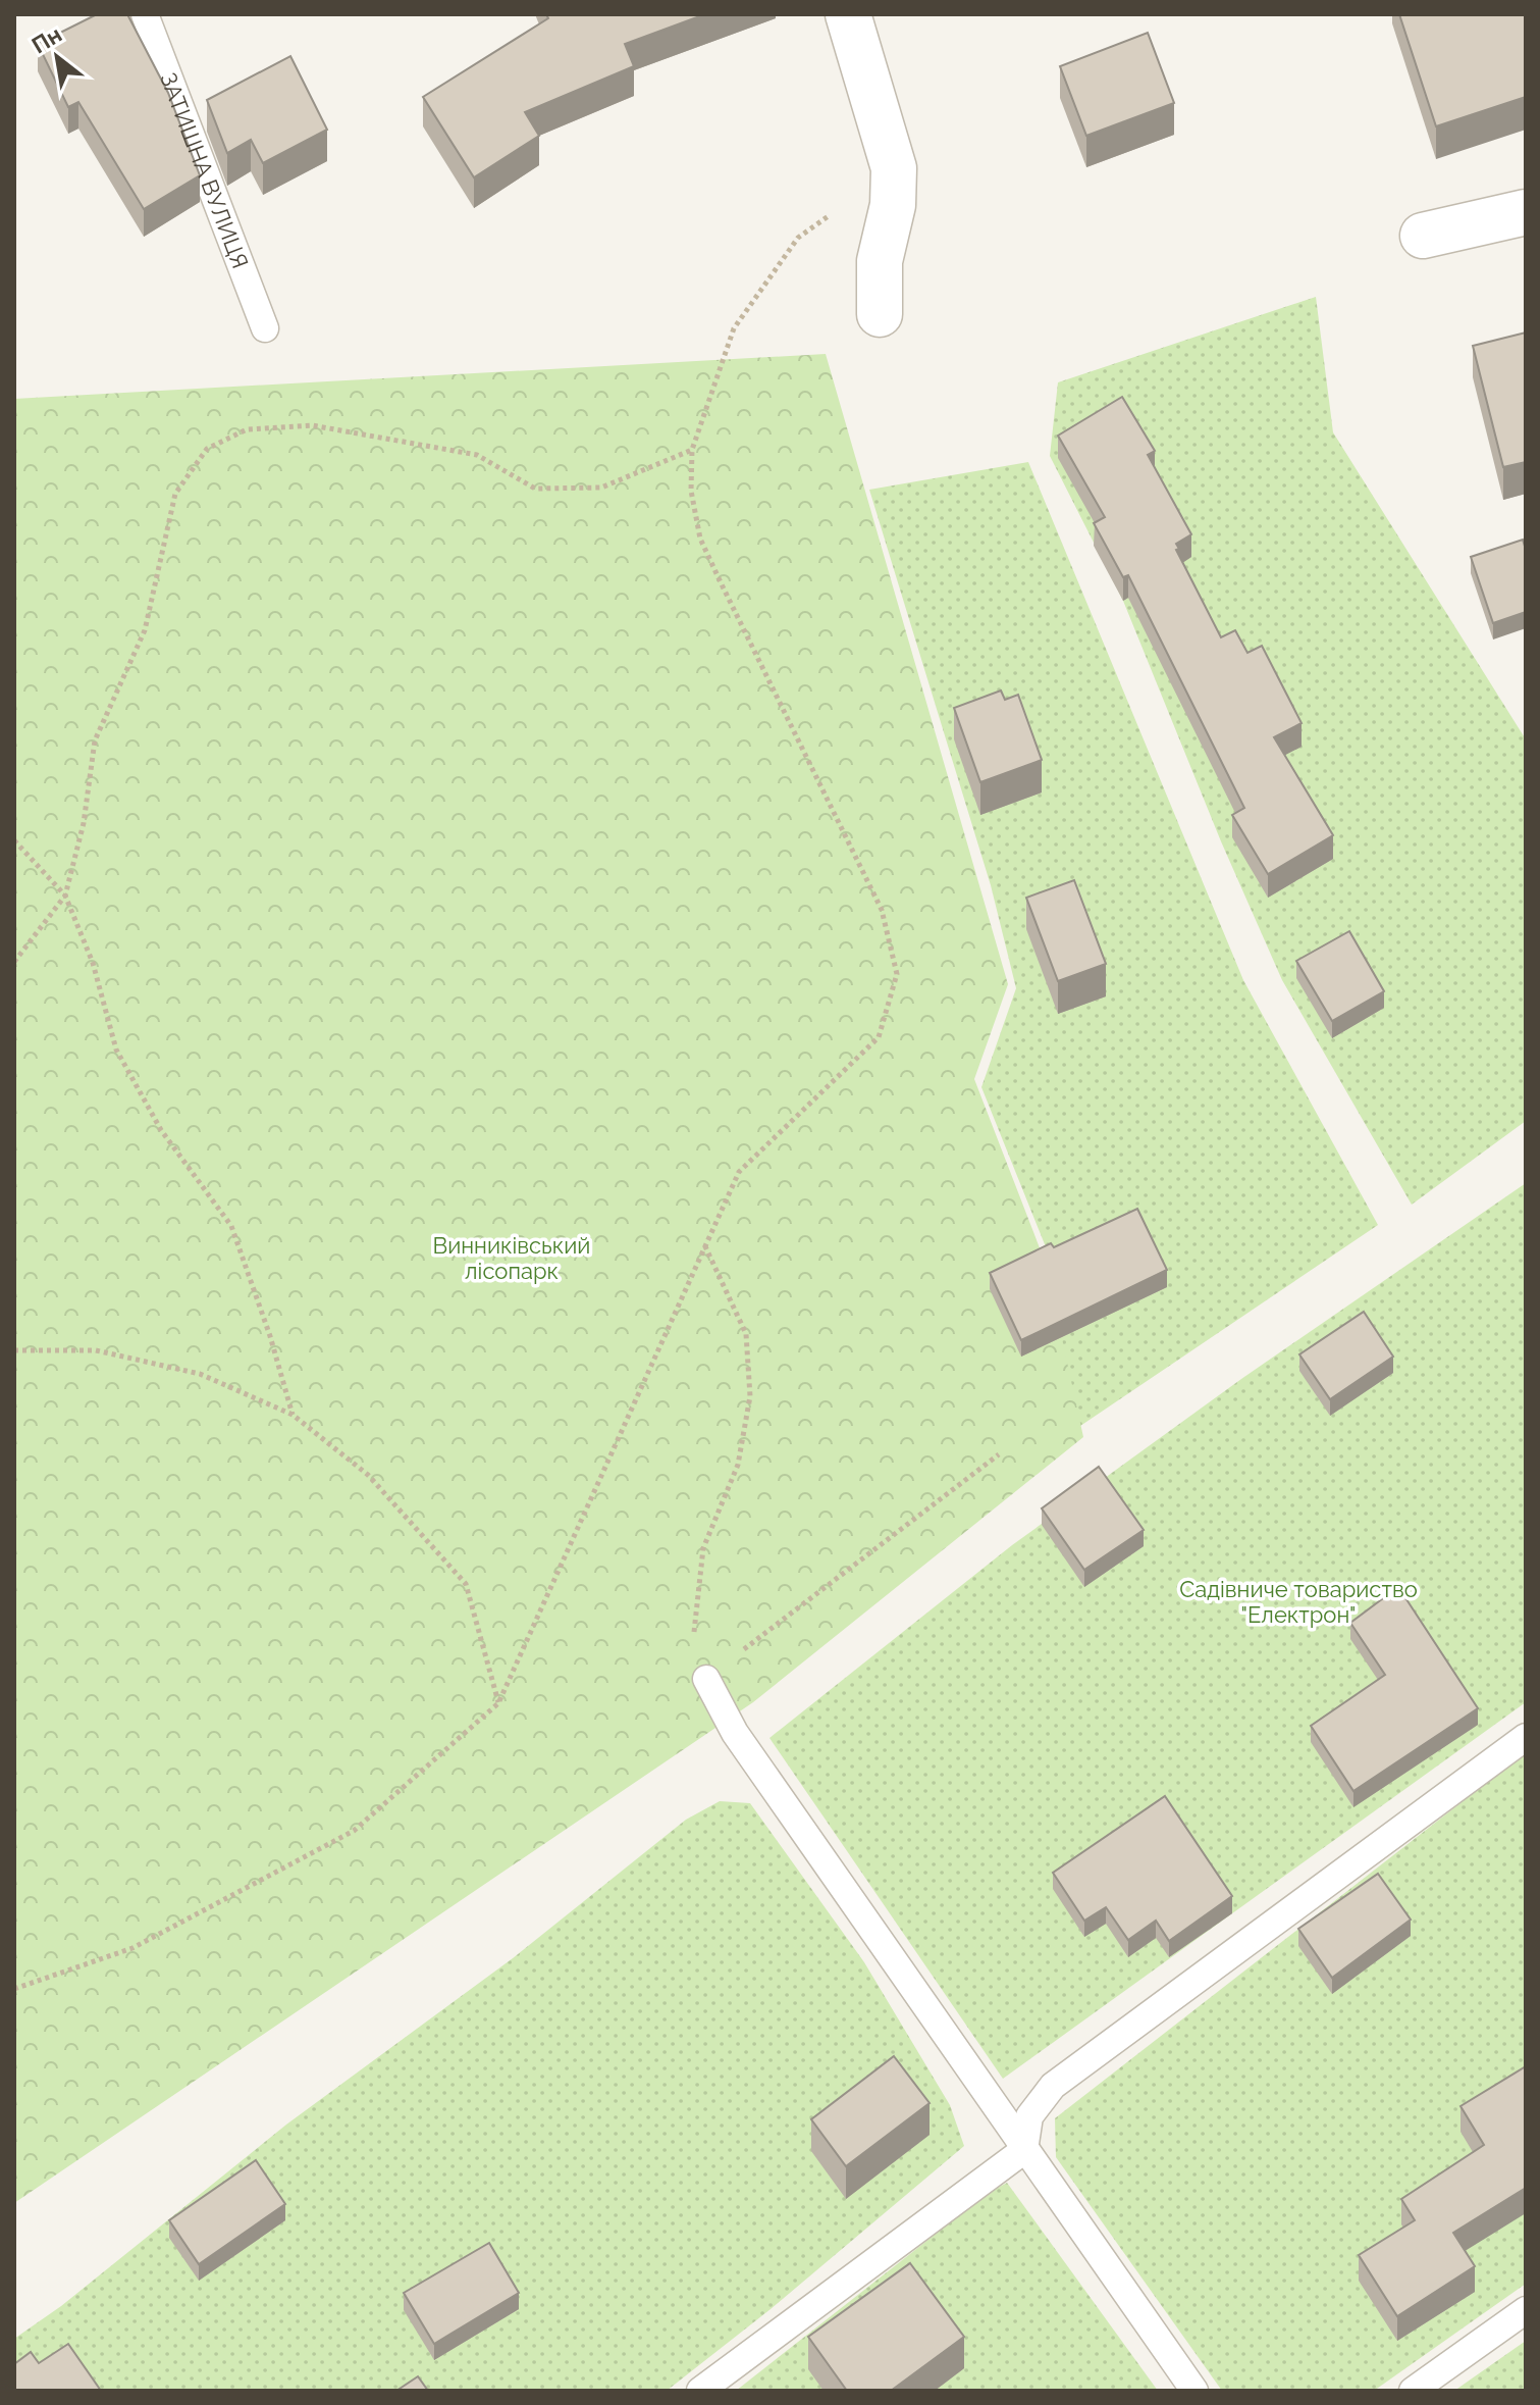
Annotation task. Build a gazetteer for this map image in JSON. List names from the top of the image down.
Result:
{
  "streets": {
    "lane": ["ЗАТИШНА ВУЛИЦЯ"]
  },
  "parks": ["Винниківський лісопарк", "Садівниче товариство \"Електрон\""],
  "north": "top left"
}
